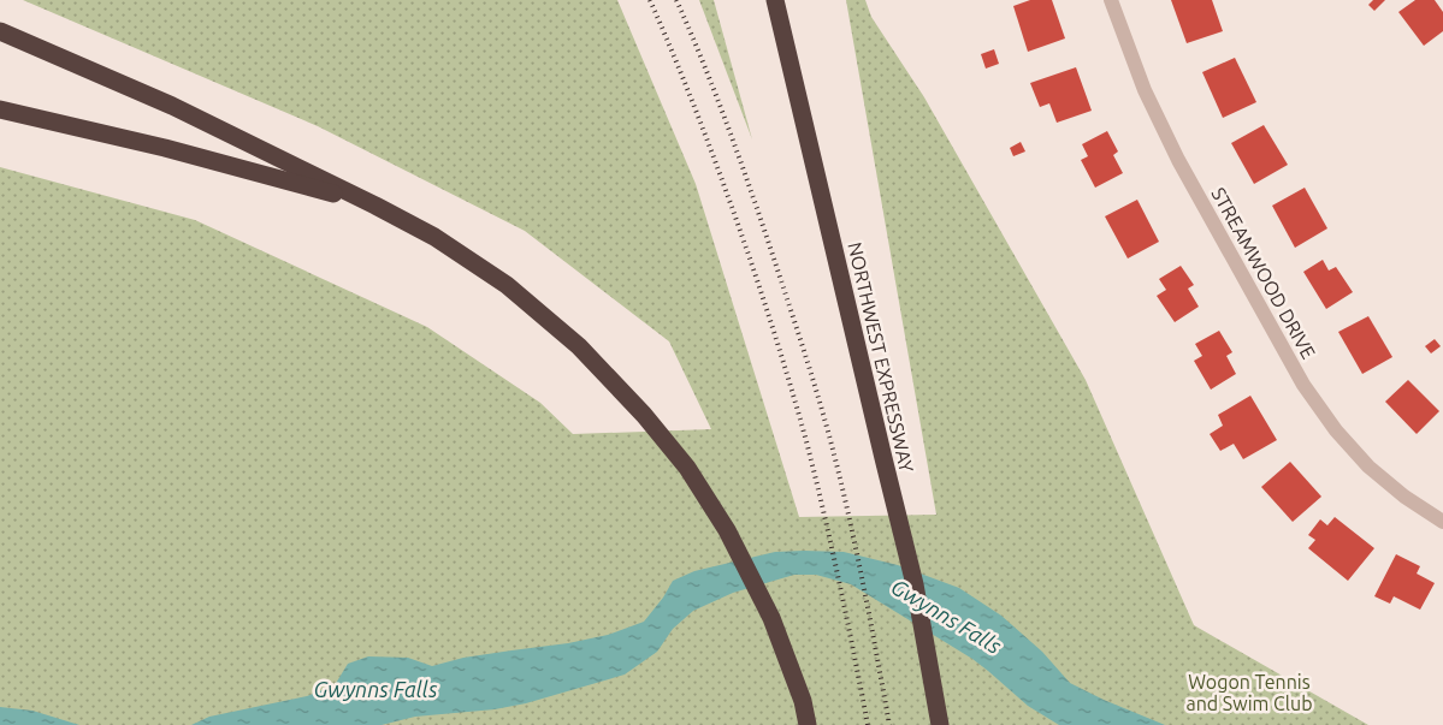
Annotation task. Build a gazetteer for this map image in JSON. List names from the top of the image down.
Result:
{
  "streets": {
    "highway": ["NORTHWEST EXPRESSWAY"],
    "street": ["STREAMWOOD DRIVE"]
  },
  "water": ["Gwynns Falls"],
  "parks": ["Wogon Tennis and Swim Club"]
}
